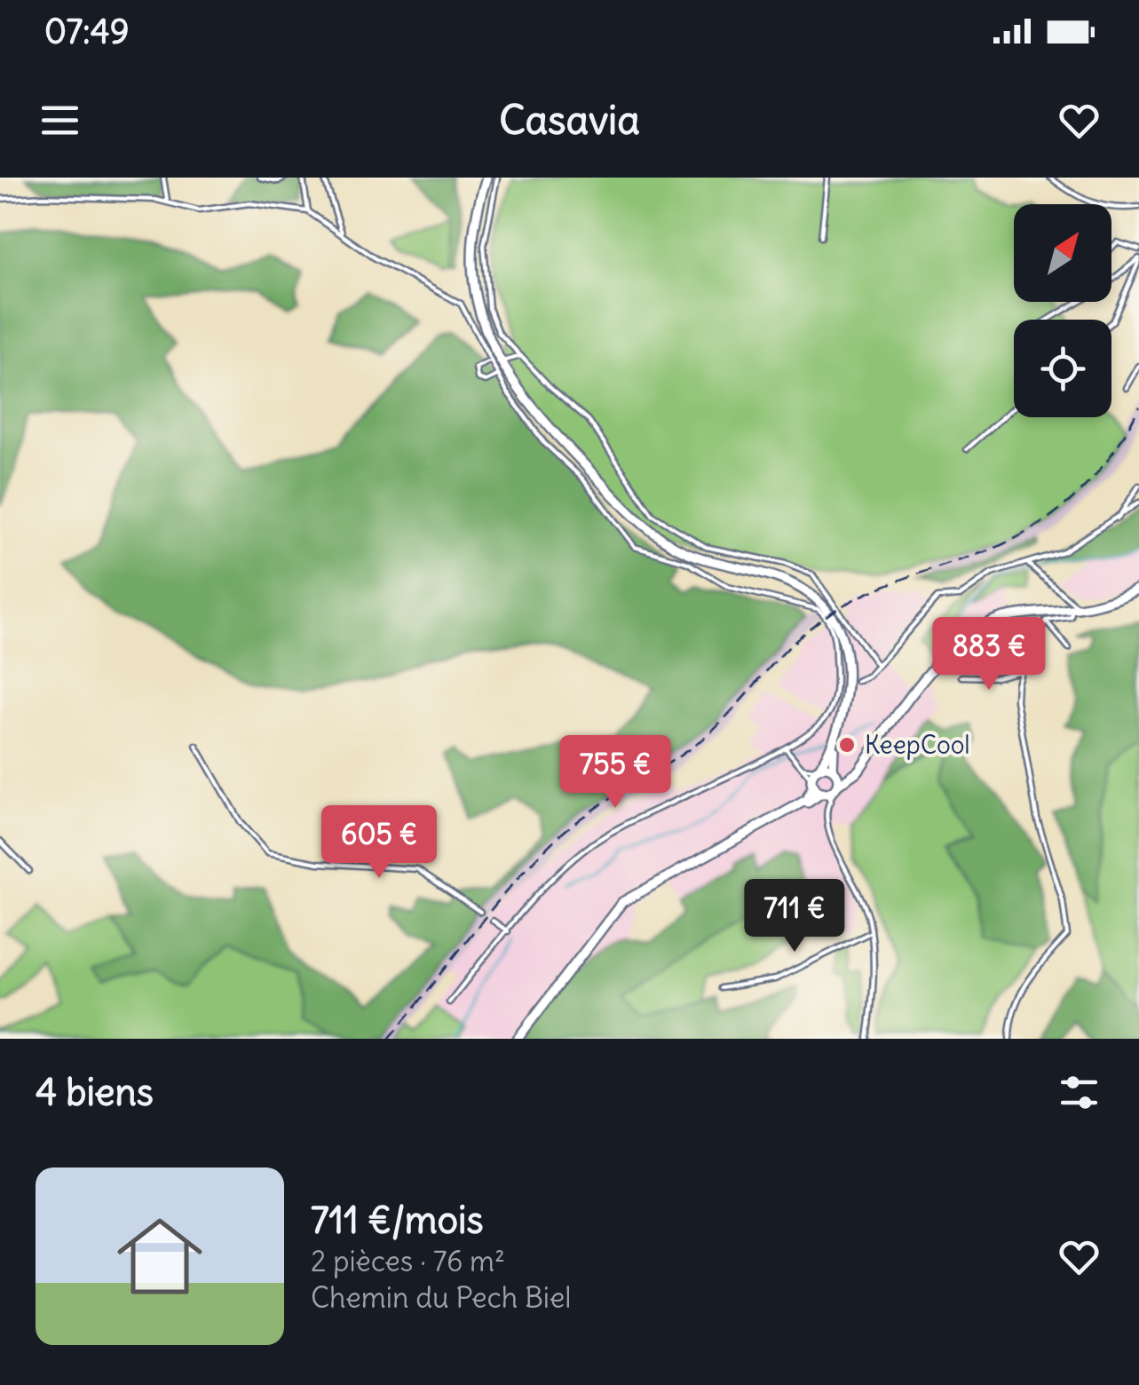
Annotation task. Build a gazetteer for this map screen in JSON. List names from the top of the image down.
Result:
{
  "places": ["KeepCool"],
  "north": "top right",
  "page": {
    "status": "07:49",
    "header": "Casavia",
    "price": [
      "883 €",
      "755 €",
      "605 €",
      "711 €"
    ],
    "heading": "4 biens",
    "list": [
      {
        "name": "711 €/mois",
        "note": "2 pièces · 76 m² · Chemin du Pech Biel"
      }
    ]
  }
}
